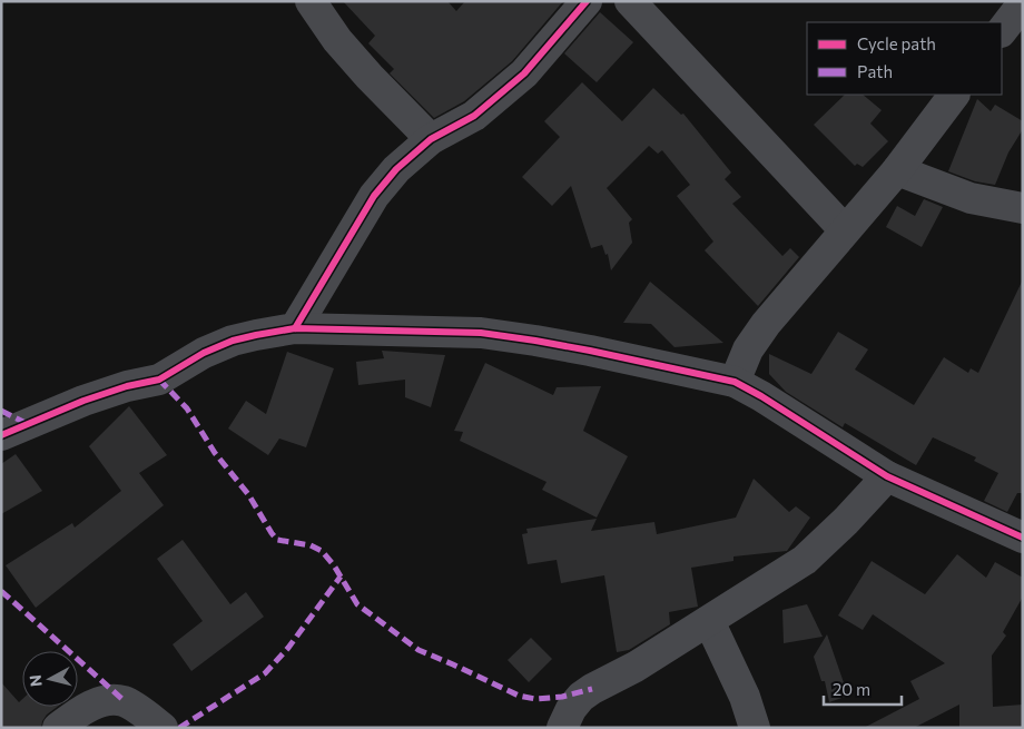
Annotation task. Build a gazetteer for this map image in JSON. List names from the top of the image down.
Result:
{
  "legend": ["Cycle path", "Path"],
  "scale_bar": "20 m",
  "north": "left"
}
